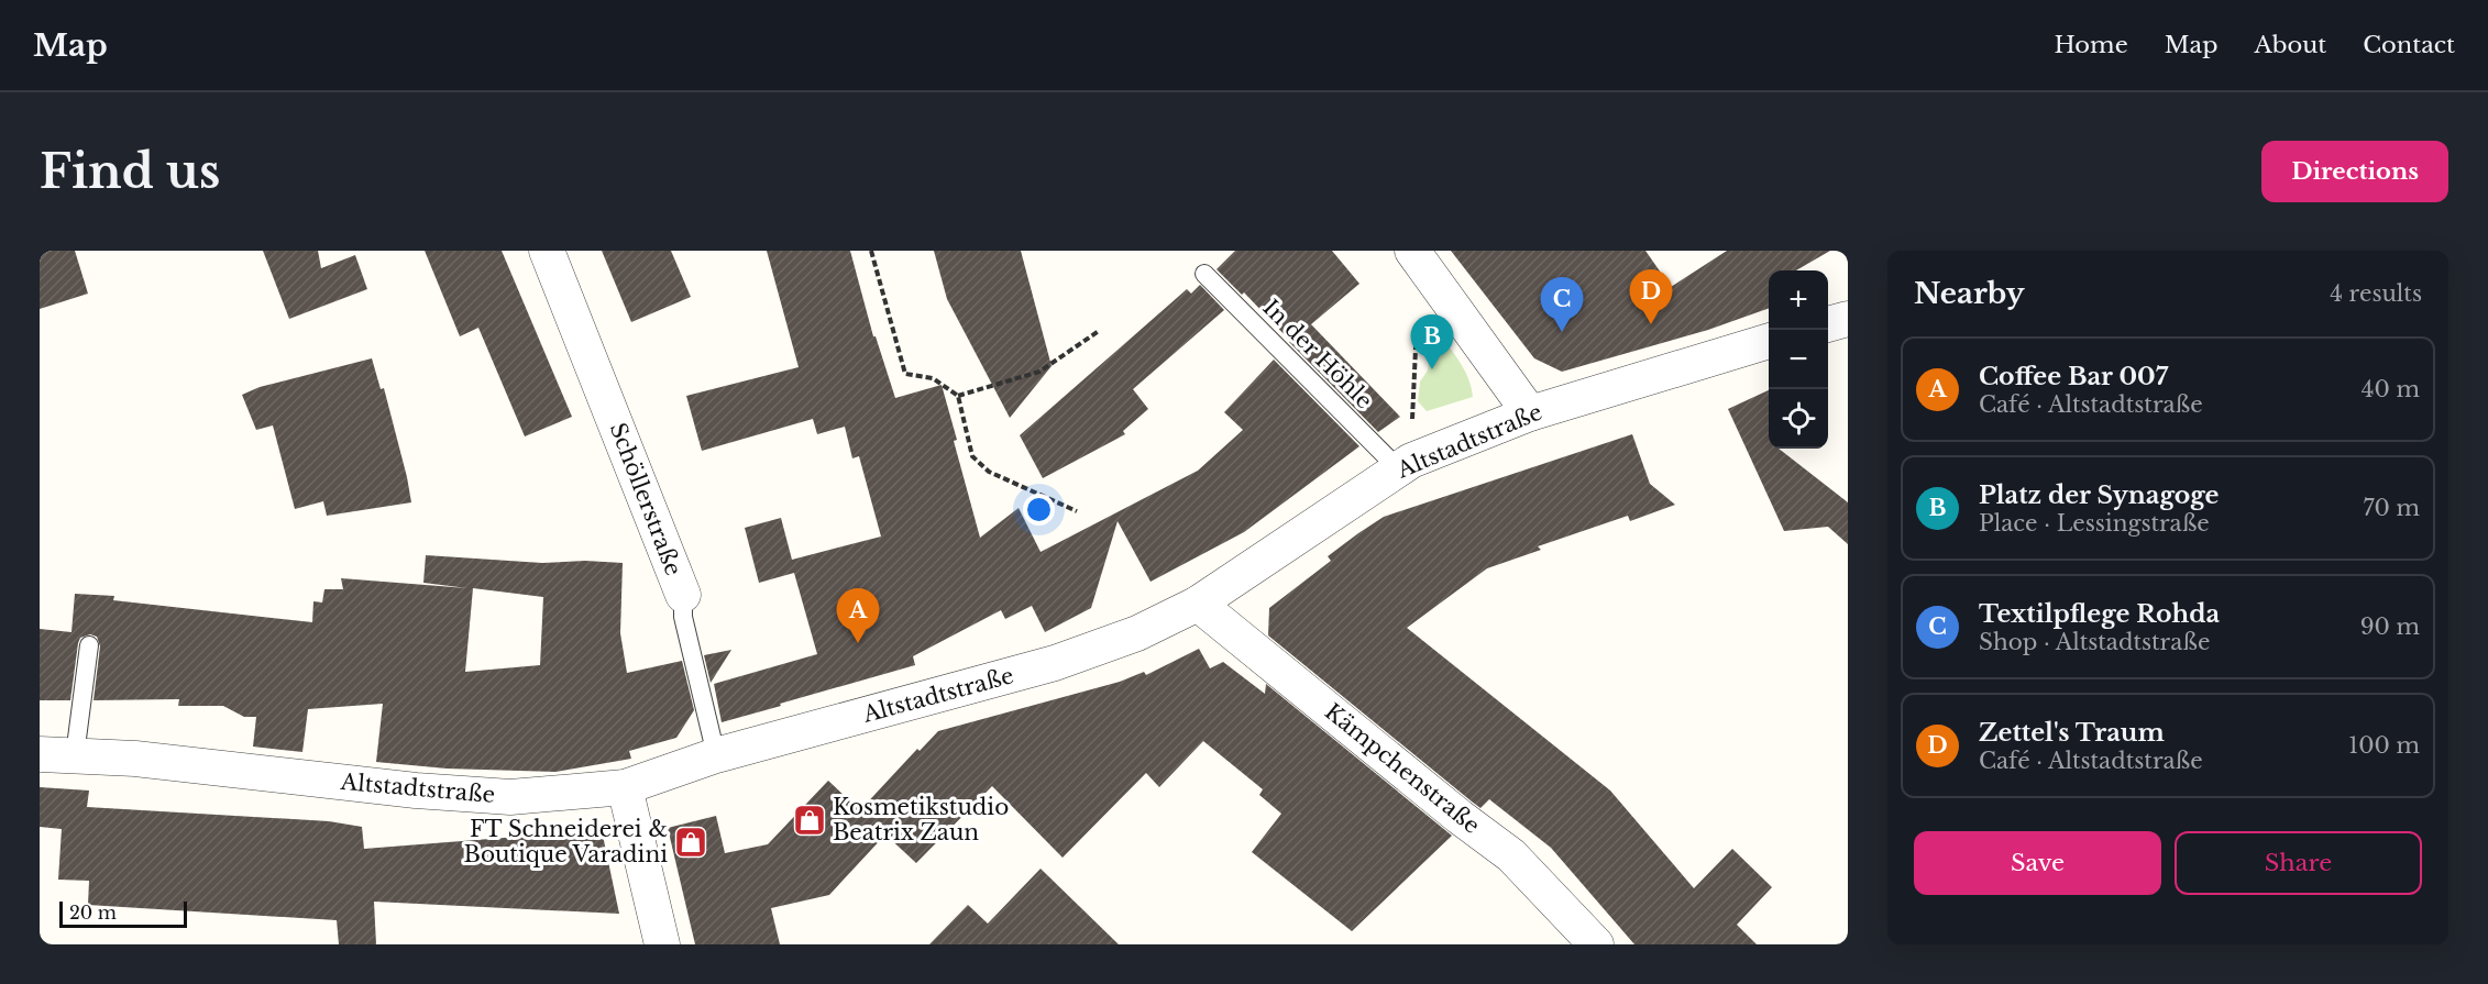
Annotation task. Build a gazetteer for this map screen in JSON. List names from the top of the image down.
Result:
{
  "streets": {
    "street": ["Altstadtstraße", "Schöllerstraße", "Kämpchenstraße"],
    "lane": ["In der Höhle"]
  },
  "crossings": [
    ["In der Höhle", "Altstadtstraße"],
    ["Altstadtstraße", "Schöllerstraße"],
    ["Altstadtstraße", "Kämpchenstraße"]
  ],
  "places": {
    "shop": ["Kosmetikstudio Beatrix Zaun", "FT Schneiderei & Boutique Varadini"]
  },
  "scale_bar": "20 m",
  "page": {
    "header": "Map",
    "nav": [
      "Home",
      "Map",
      "About",
      "Contact"
    ],
    "buttons": [
      "Directions",
      ["Save", "Share"]
    ],
    "title": "Find us",
    "heading": ["Nearby", "4 results"],
    "pins": [
      "D",
      "C",
      "B",
      "A"
    ],
    "map_buttons": ["+", "−"],
    "list": [
      {
        "mark": "A",
        "name": "Coffee Bar 007",
        "note": "Café · Altstadtstraße",
        "value": "40 m"
      },
      {
        "mark": "B",
        "name": "Platz der Synagoge",
        "note": "Place · Lessingstraße",
        "value": "70 m"
      },
      {
        "mark": "C",
        "name": "Textilpflege Rohda",
        "note": "Shop · Altstadtstraße",
        "value": "90 m"
      },
      {
        "mark": "D",
        "name": "Zettel's Traum",
        "note": "Café · Altstadtstraße",
        "value": "100 m"
      }
    ],
    "scale": "20 m"
  }
}
